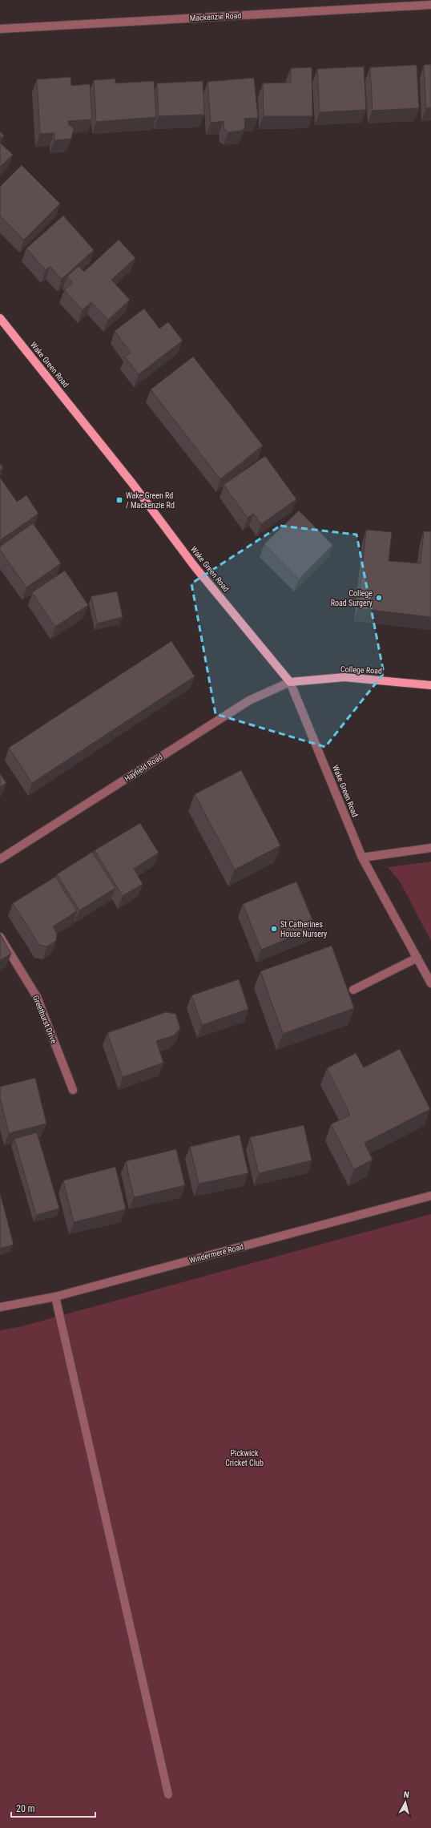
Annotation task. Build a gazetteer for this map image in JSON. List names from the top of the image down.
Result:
{
  "streets": {
    "main road": ["Wake Green Road", "College Road"],
    "street": [
      "Mackenzie Road",
      "Hayfield Road",
      "Greethurst Drive",
      "Windermere Road"
    ]
  },
  "crossings": [
    ["Wake Green Road", "College Road"],
    ["Wake Green Road", "Hayfield Road"],
    ["College Road", "Hayfield Road"]
  ],
  "parks": ["Pickwick Cricket Club"],
  "places": {
    "transit": ["Wake Green Rd / Mackenzie Rd"],
    "other": ["College Road Surgery", "St Catherines House Nursery"]
  },
  "scale_bar": "20 m",
  "north": "top"
}
